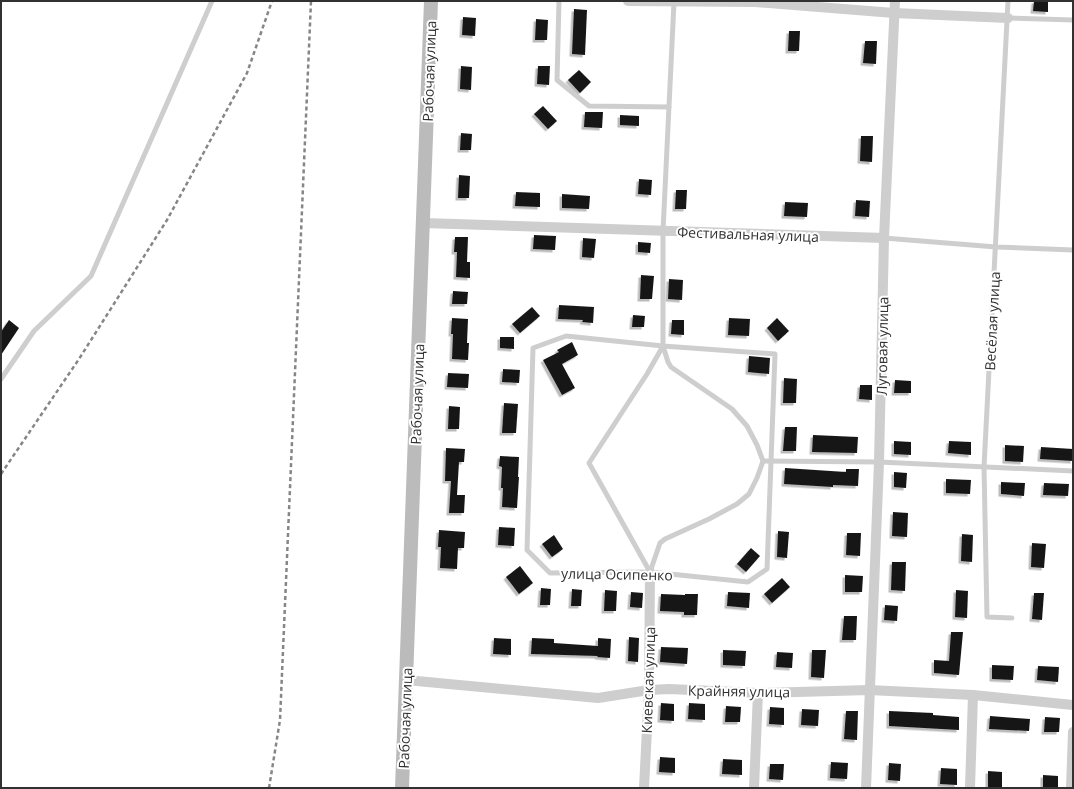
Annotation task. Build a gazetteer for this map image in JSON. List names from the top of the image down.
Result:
{
  "streets": {
    "main road": ["Рабочая улица"],
    "street": [
      "Фестивальная улица",
      "Луговая улица",
      "Киевская улица",
      "Крайняя улица"
    ],
    "lane": ["Весёлая улица", "улица Осипенко"]
  },
  "crossings": [
    ["Рабочая улица", "Фестивальная улица"],
    ["Рабочая улица", "Крайняя улица"],
    ["Фестивальная улица", "Весёлая улица"],
    ["Фестивальная улица", "Луговая улица"],
    ["Луговая улица", "Крайняя улица"],
    ["улица Осипенко", "Киевская улица"],
    ["Киевская улица", "Крайняя улица"]
  ]
}
